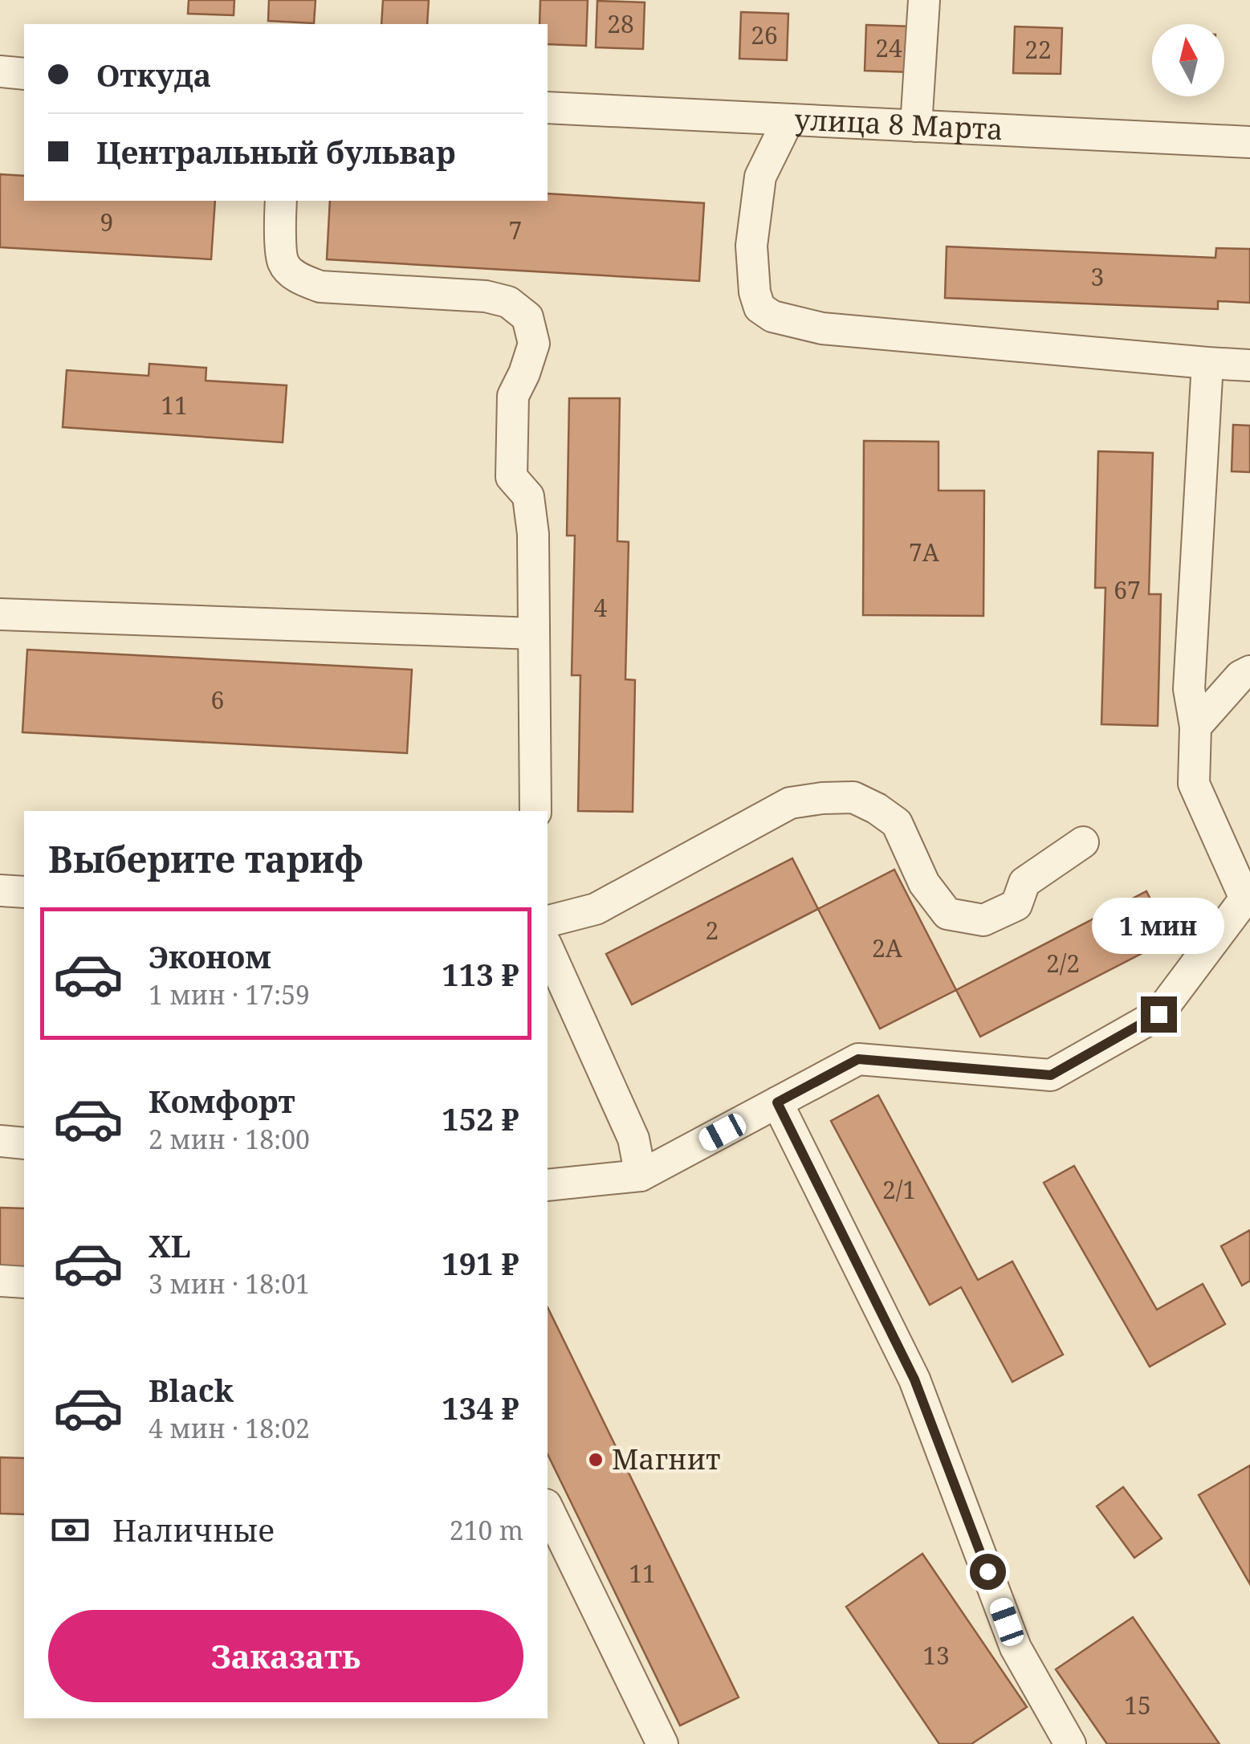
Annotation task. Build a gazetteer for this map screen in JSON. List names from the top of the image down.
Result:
{
  "streets": {
    "street": ["улица 8 Марта"]
  },
  "places": ["Магнит"],
  "house_numbers": [
    "28",
    "26",
    "24",
    "22",
    "9",
    "7",
    "3",
    "11",
    "7А",
    "67",
    "4",
    "6",
    "2",
    "2А",
    "2/2",
    "2/1",
    "11",
    "13",
    "15"
  ],
  "north": "top",
  "page": {
    "banner": ["Откуда", "Центральный бульвар"],
    "heading": "Выберите тариф",
    "bubble": "1 мин",
    "list": [
      {
        "name": "Эконом",
        "note": "1 мин · 17:59",
        "value": "113 ₽"
      },
      {
        "name": "Комфорт",
        "note": "2 мин · 18:00",
        "value": "152 ₽"
      },
      {
        "name": "XL",
        "note": "3 мин · 18:01",
        "value": "191 ₽"
      },
      {
        "name": "Black",
        "note": "4 мин · 18:02",
        "value": "134 ₽"
      }
    ],
    "pay": ["Наличные", "210 m"],
    "buttons": "Заказать"
  }
}
